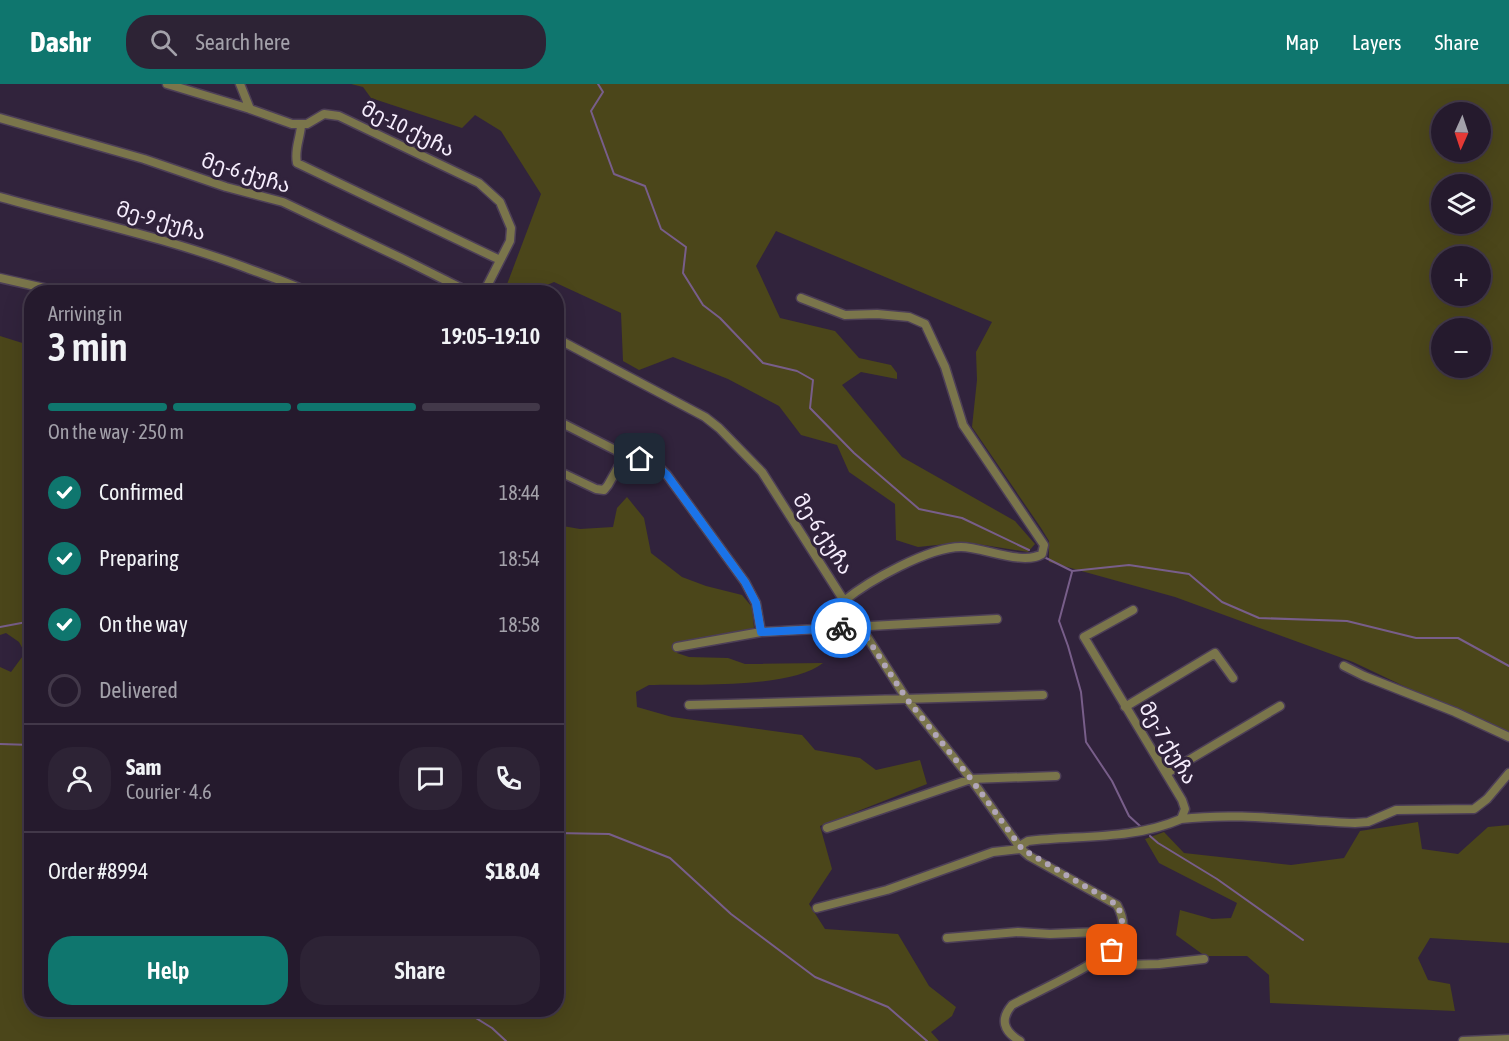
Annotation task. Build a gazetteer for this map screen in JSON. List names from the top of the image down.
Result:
{
  "streets": {
    "street": [
      "მე-10 ქუჩა",
      "მე-6 ქუჩა",
      "მე-9 ქუჩა",
      "მე-7 ქუჩა"
    ]
  },
  "crossings": [
    ["მე-6 ქუჩა", "მე-7 ქუჩა"]
  ],
  "north": "bottom",
  "page": {
    "header": "Dashr",
    "search": "Search here",
    "nav": ["Map", "Layers", "Share"],
    "map_buttons": ["+", "−"],
    "heading": ["3 min", "Arriving in", "19:05–19:10"],
    "panel": [
      "Sam",
      "Courier · 4.6",
      "Order #8994",
      "$18.04"
    ],
    "bar": "On the way · 250 m",
    "list": [
      ["Confirmed", "18:44"],
      ["Preparing", "18:54"],
      ["On the way", "18:58"],
      "Delivered"
    ],
    "buttons": ["Help", "Share"]
  }
}
